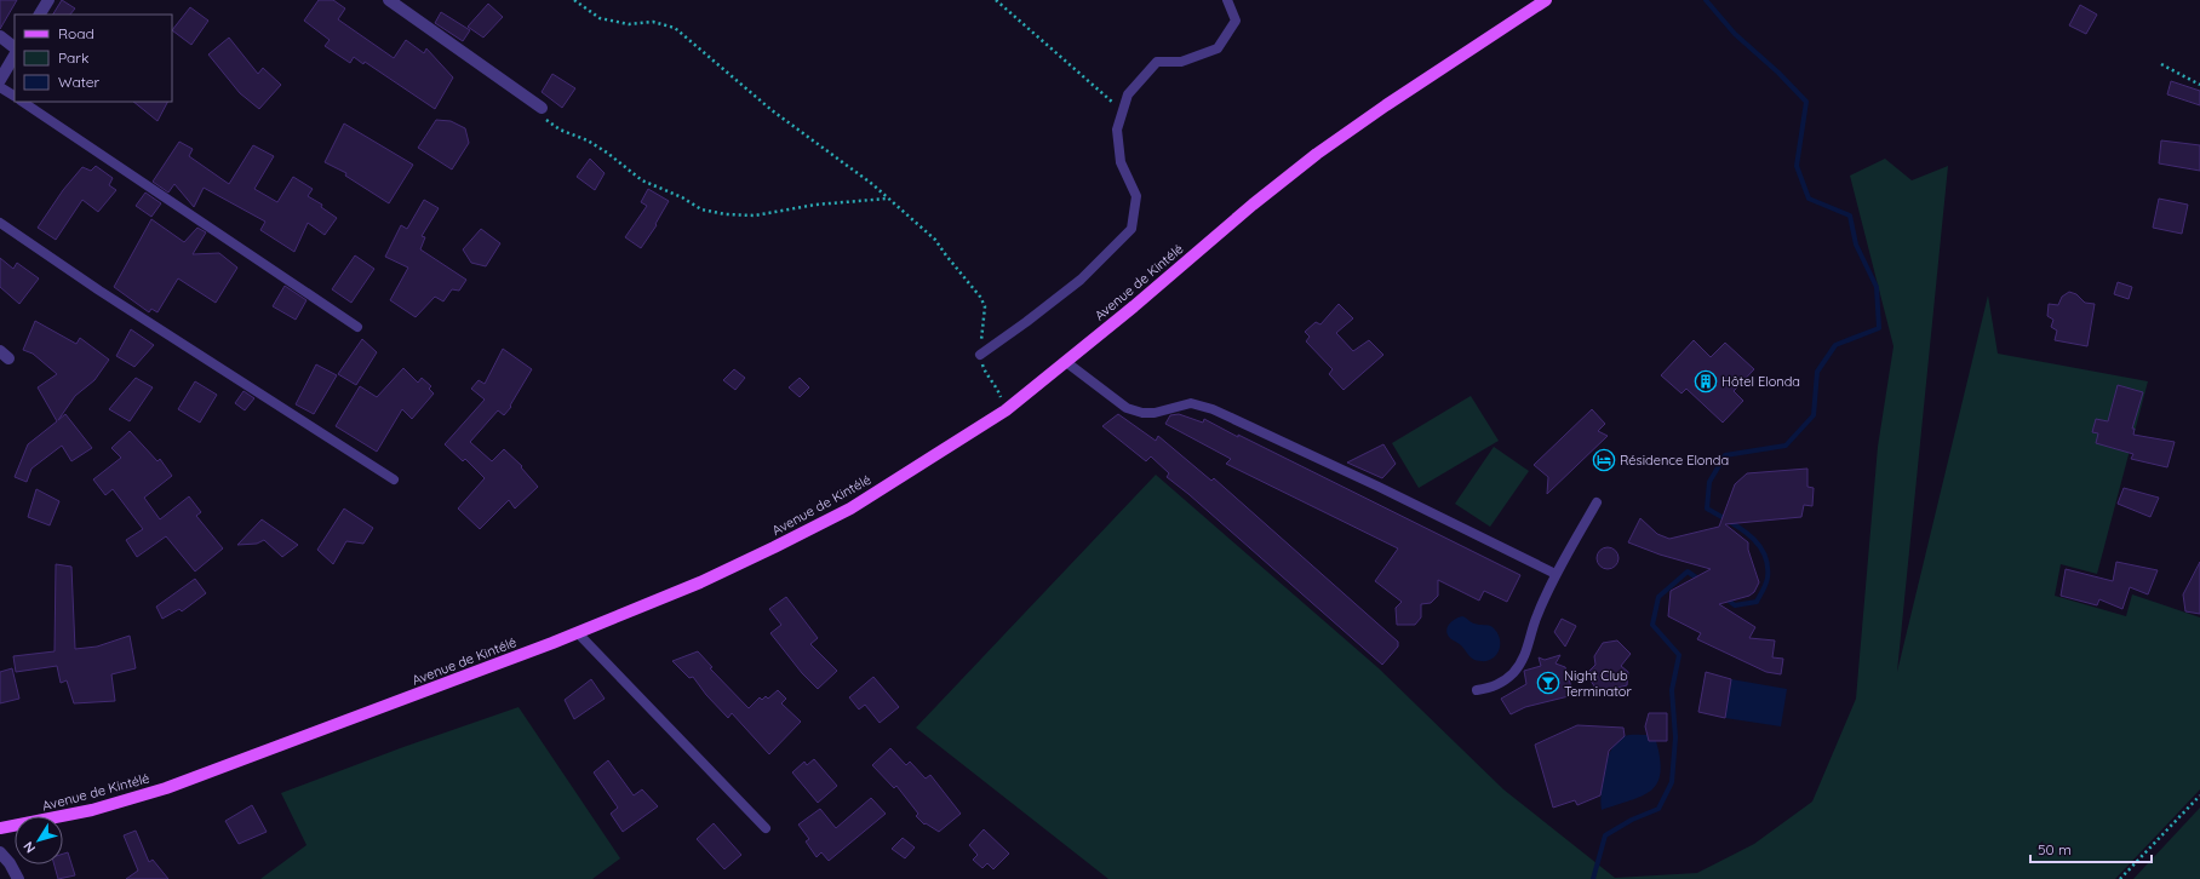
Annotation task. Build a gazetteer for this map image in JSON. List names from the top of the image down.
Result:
{
  "streets": {
    "main road": ["Avenue de Kintélé"]
  },
  "places": {
    "building": ["Hôtel Elonda"],
    "hotel": ["Résidence Elonda"],
    "bar": ["Night Club Terminator"]
  },
  "legend": ["Road", "Park", "Water"],
  "scale_bar": "50 m",
  "north": "bottom left"
}
